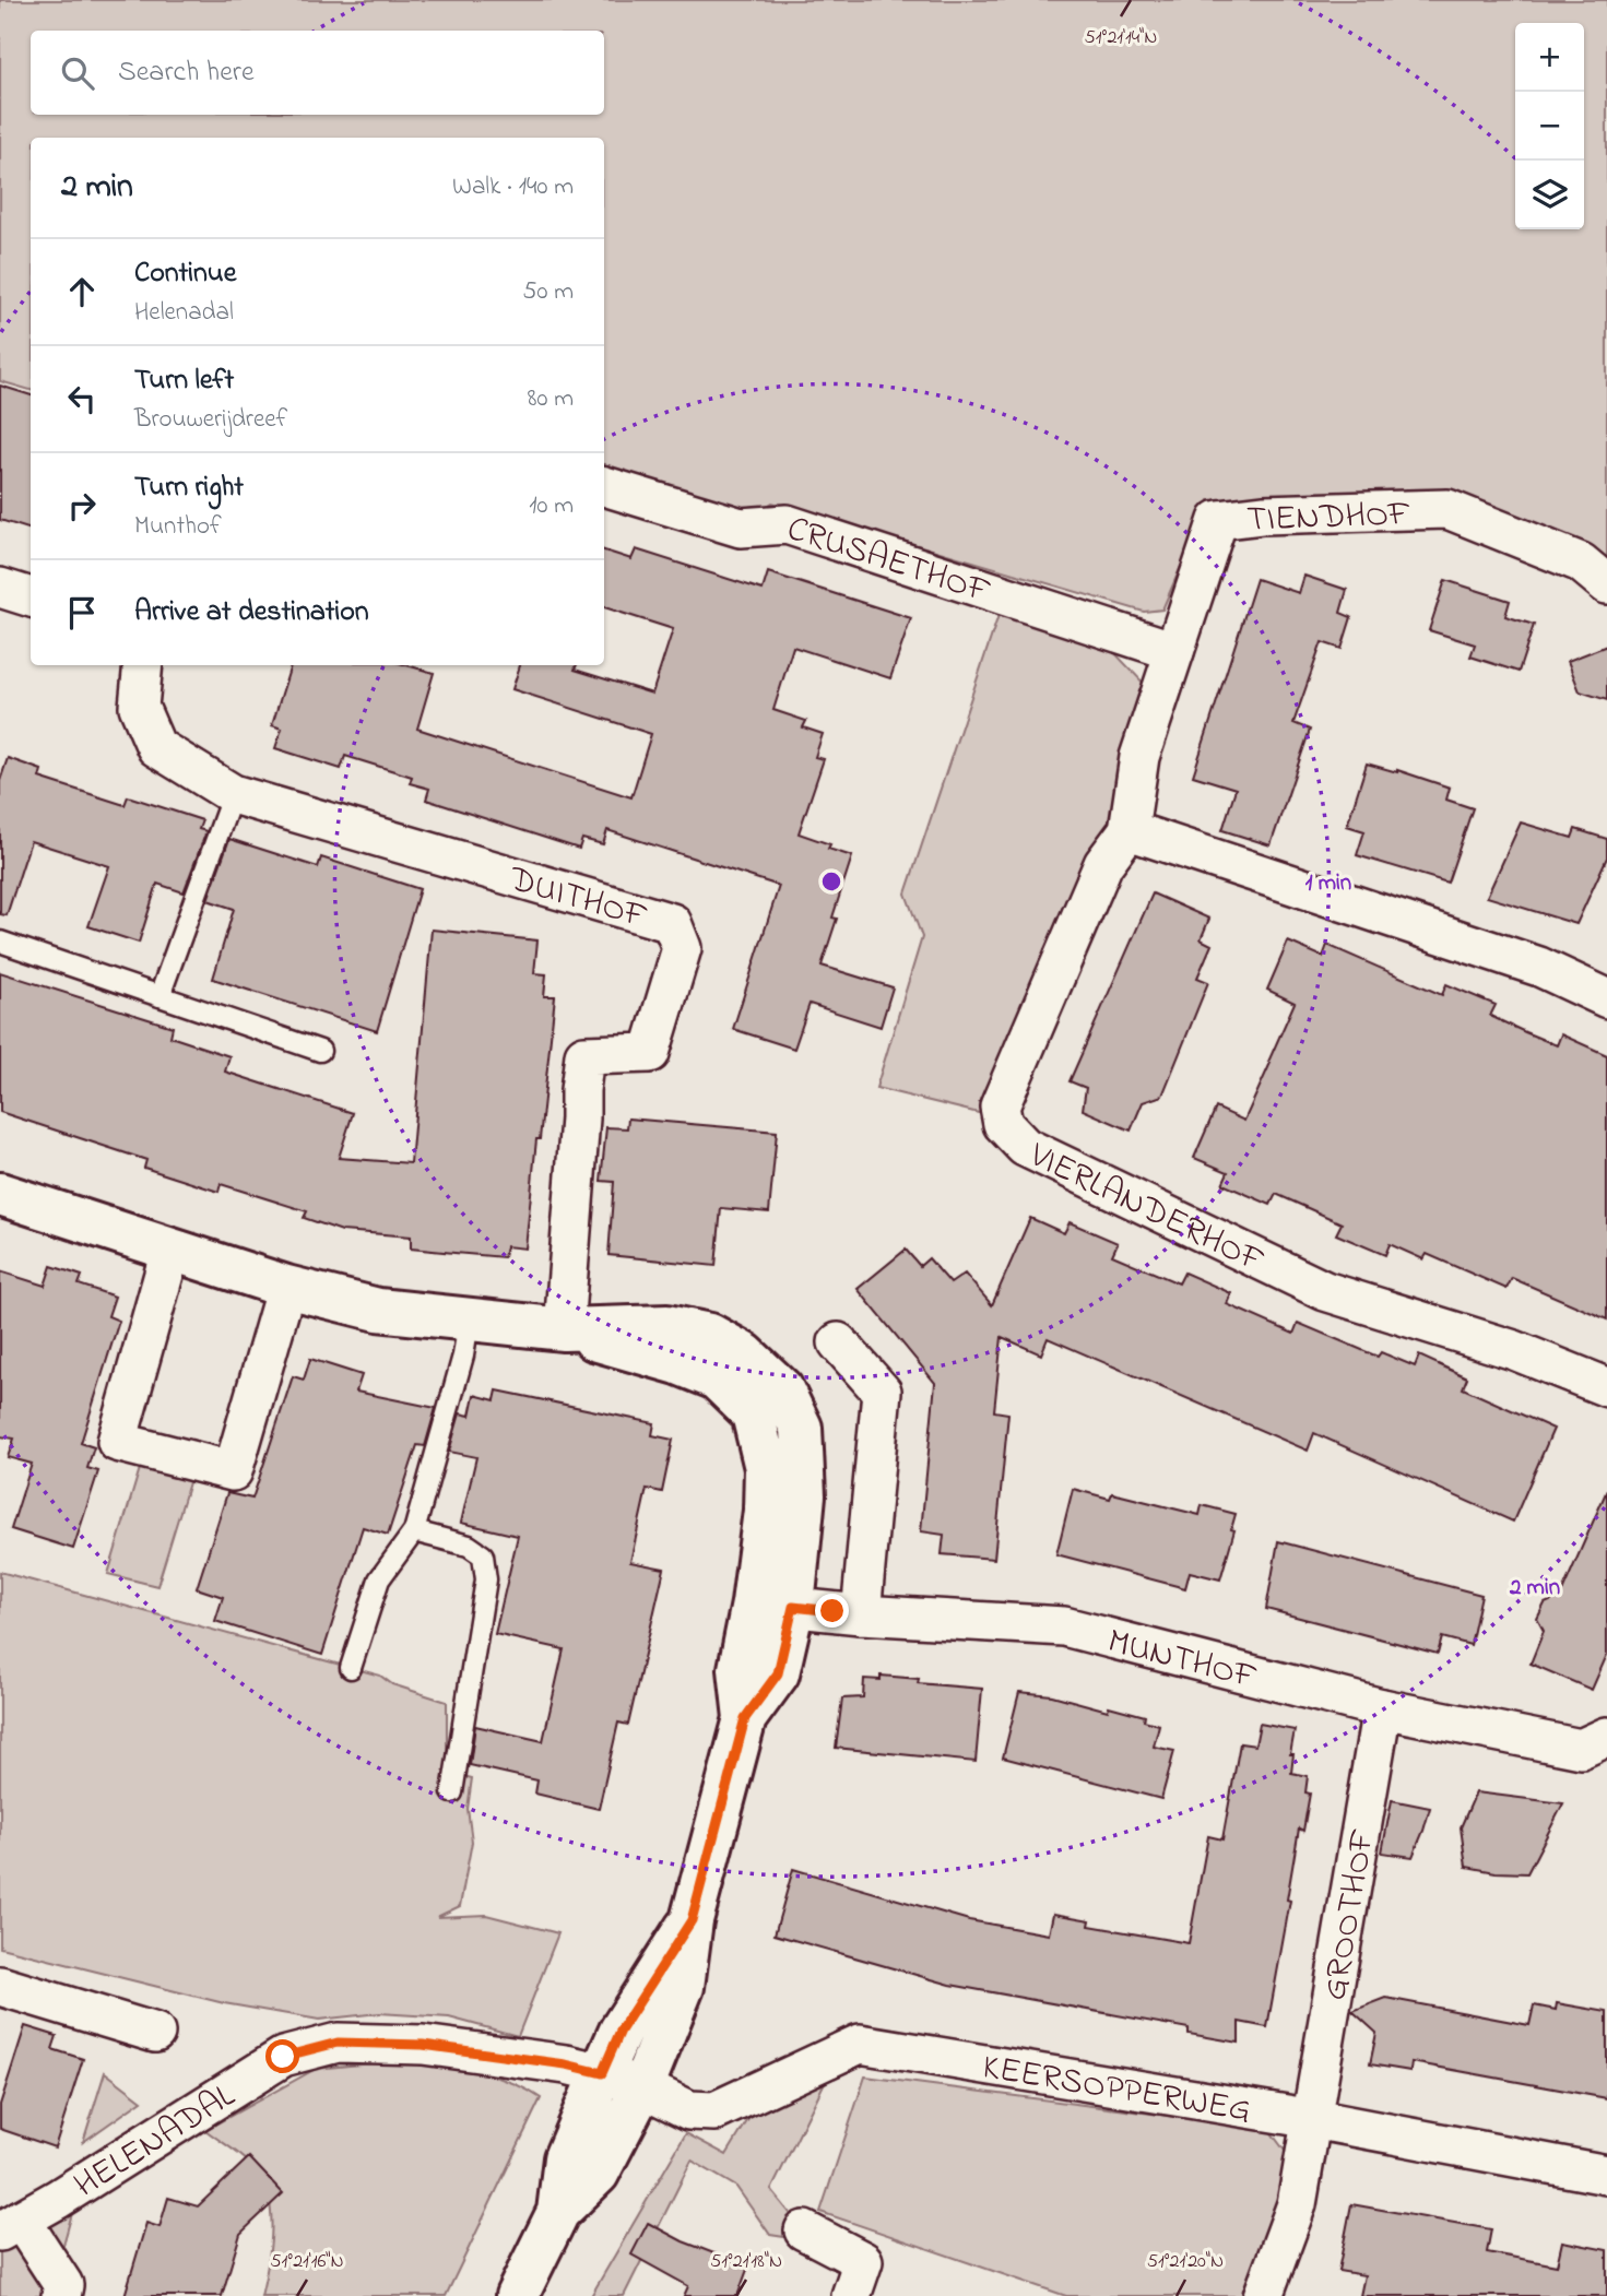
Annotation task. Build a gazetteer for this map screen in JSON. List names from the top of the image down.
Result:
{
  "streets": {
    "street": [
      "TIENDHOF",
      "CRUSAETHOF",
      "DUITHOF",
      "VIERLANDERHOF",
      "MUNTHOF",
      "GROOTHOF",
      "KEERSOPPERWEG",
      "HELENADAL"
    ]
  },
  "crossings": [
    ["TIENDHOF", "CRUSAETHOF"],
    ["TIENDHOF", "VIERLANDERHOF"],
    ["MUNTHOF", "GROOTHOF"],
    ["GROOTHOF", "KEERSOPPERWEG"],
    ["KEERSOPPERWEG", "HELENADAL"]
  ],
  "page": {
    "map_buttons": ["+", "−"],
    "search": "Search here",
    "heading": ["2 min", "Walk · 140 m"],
    "list": [
      ["Continue", "Helenadal", "50 m"],
      ["Turn left", "Brouwerijdreef", "80 m"],
      ["Turn right", "Munthof", "10 m"],
      "Arrive at destination"
    ]
  },
  "coordinates": [
    "51°21'14\"N",
    "51°21'16\"N",
    "51°21'18\"N",
    "51°21'20\"N"
  ],
  "rings": ["1 min", "2 min"]
}
